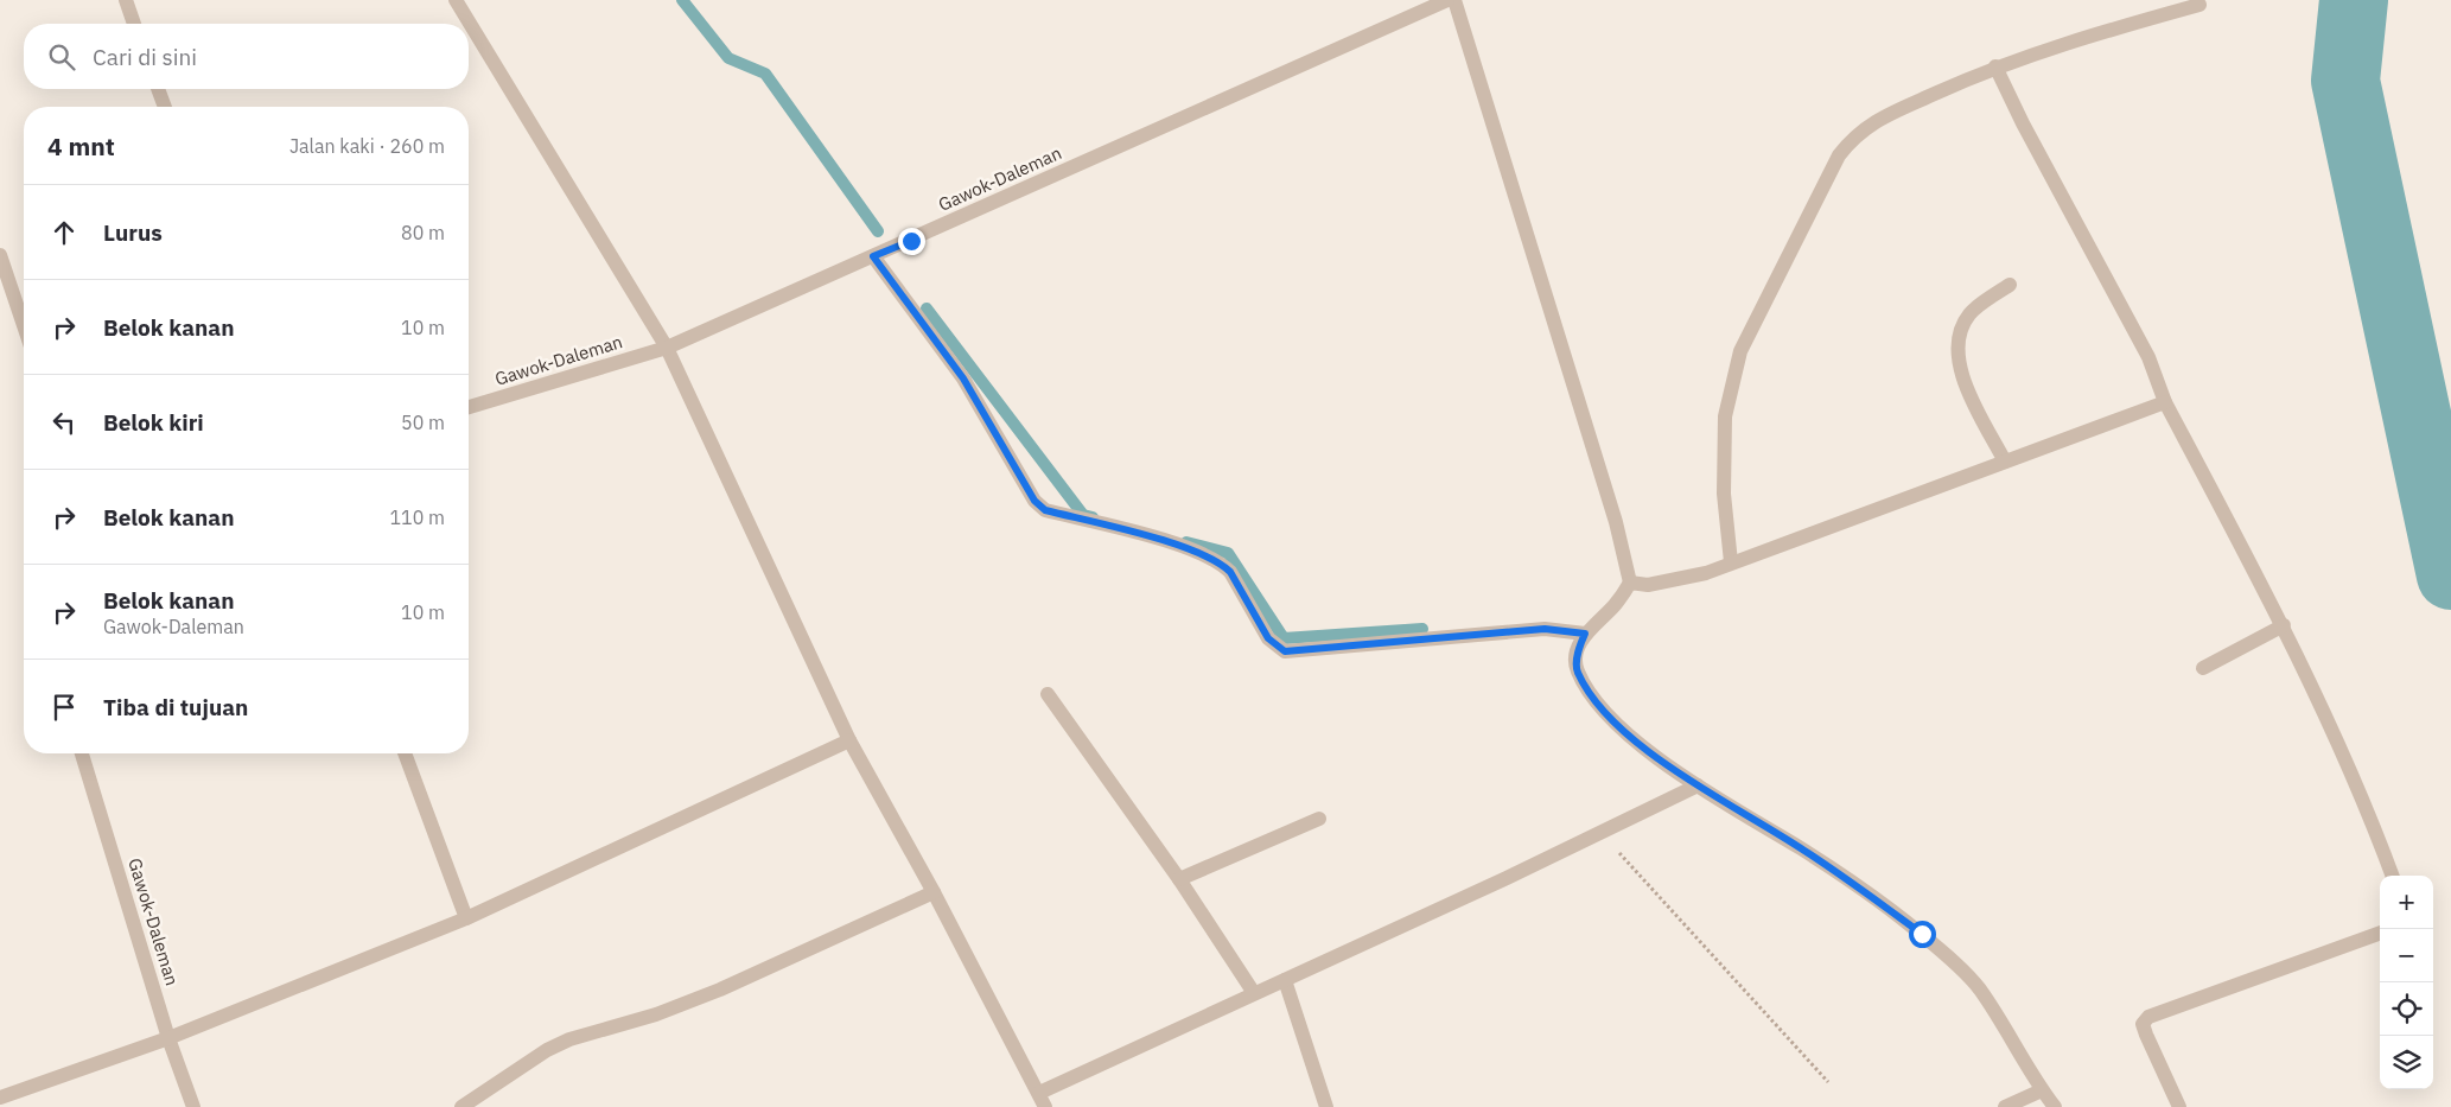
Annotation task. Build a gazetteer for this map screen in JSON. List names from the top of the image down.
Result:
{
  "streets": {
    "street": ["Gawok-Daleman"]
  },
  "page": {
    "search": "Cari di sini",
    "heading": ["4 mnt", "Jalan kaki · 260 m"],
    "list": [
      ["Lurus", "80 m"],
      ["Belok kanan", "10 m"],
      ["Belok kiri", "50 m"],
      ["Belok kanan", "110 m"],
      ["Belok kanan", "Gawok-Daleman", "10 m"],
      "Tiba di tujuan"
    ],
    "map_buttons": ["+", "−"]
  }
}
